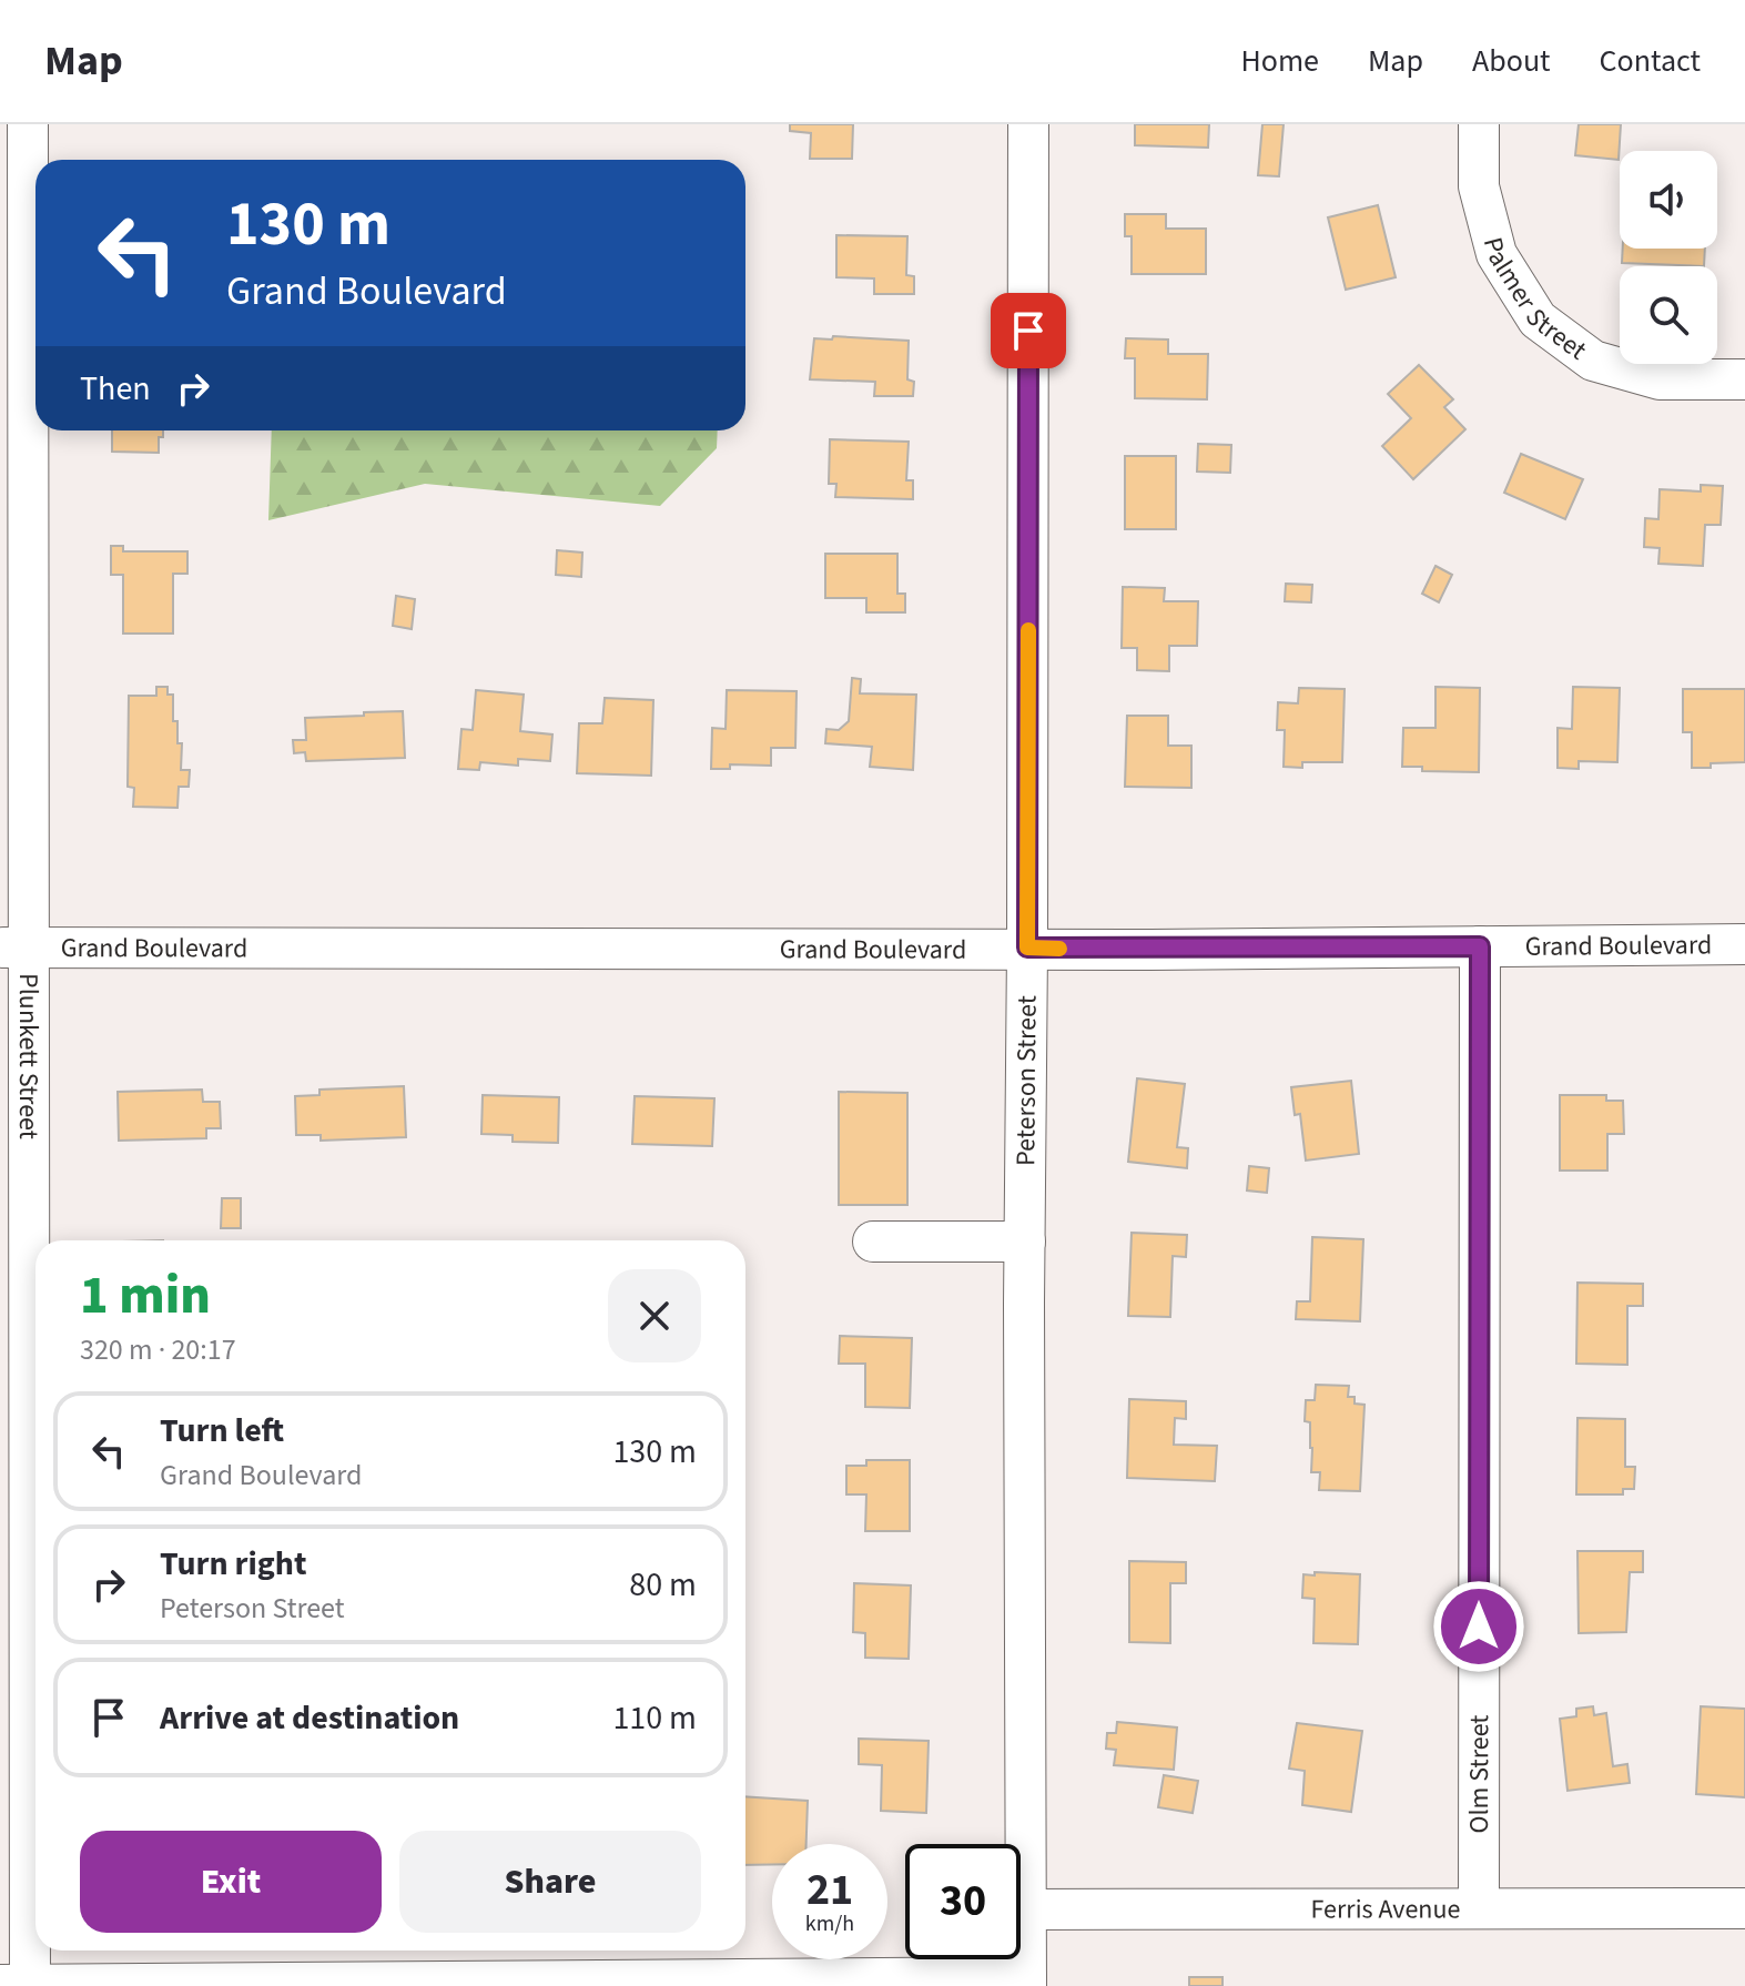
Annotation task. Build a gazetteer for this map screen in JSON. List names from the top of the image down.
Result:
{
  "streets": {
    "street": [
      "Palmer Street",
      "Grand Boulevard",
      "Plunkett Street",
      "Peterson Street",
      "Olm Street",
      "Ferris Avenue"
    ]
  },
  "crossings": [
    ["Grand Boulevard", "Plunkett Street"],
    ["Grand Boulevard", "Peterson Street"],
    ["Grand Boulevard", "Olm Street"],
    ["Peterson Street", "Ferris Avenue"],
    ["Olm Street", "Ferris Avenue"]
  ],
  "page": {
    "header": "Map",
    "nav": [
      "Home",
      "Map",
      "About",
      "Contact"
    ],
    "turn": ["130 m", "Grand Boulevard"],
    "then": "Then",
    "heading": ["1 min", "320 m · 20:17"],
    "list": [
      {
        "name": "Turn left",
        "note": "Grand Boulevard",
        "value": "130 m"
      },
      {
        "name": "Turn right",
        "note": "Peterson Street",
        "value": "80 m"
      },
      {
        "name": "Arrive at destination",
        "value": "110 m"
      }
    ],
    "buttons": ["Exit", "Share"],
    "speed": "21 km/h",
    "limit": "30"
  }
}
